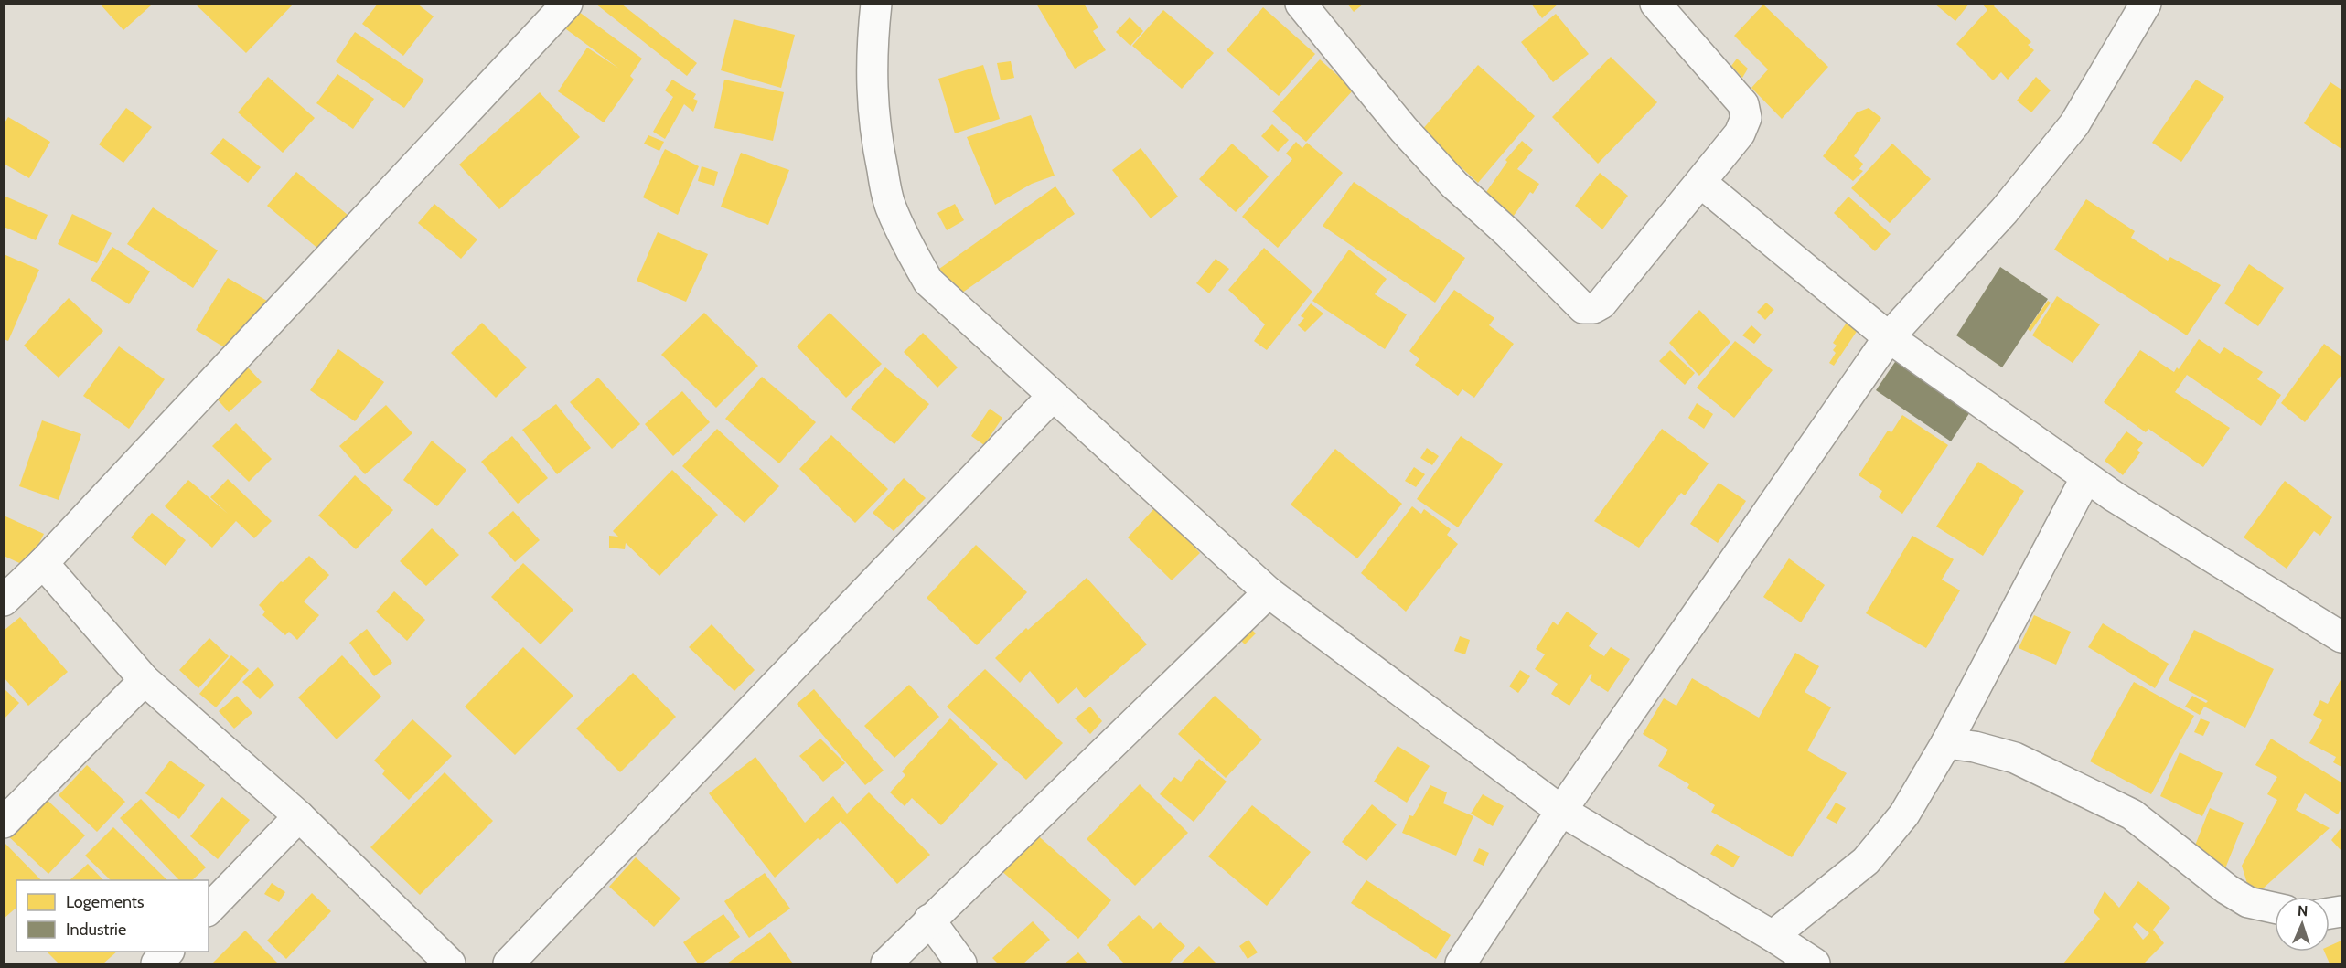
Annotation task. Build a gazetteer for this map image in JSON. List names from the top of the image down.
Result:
{
  "legend": ["Logements", "Industrie"],
  "north": "top"
}
